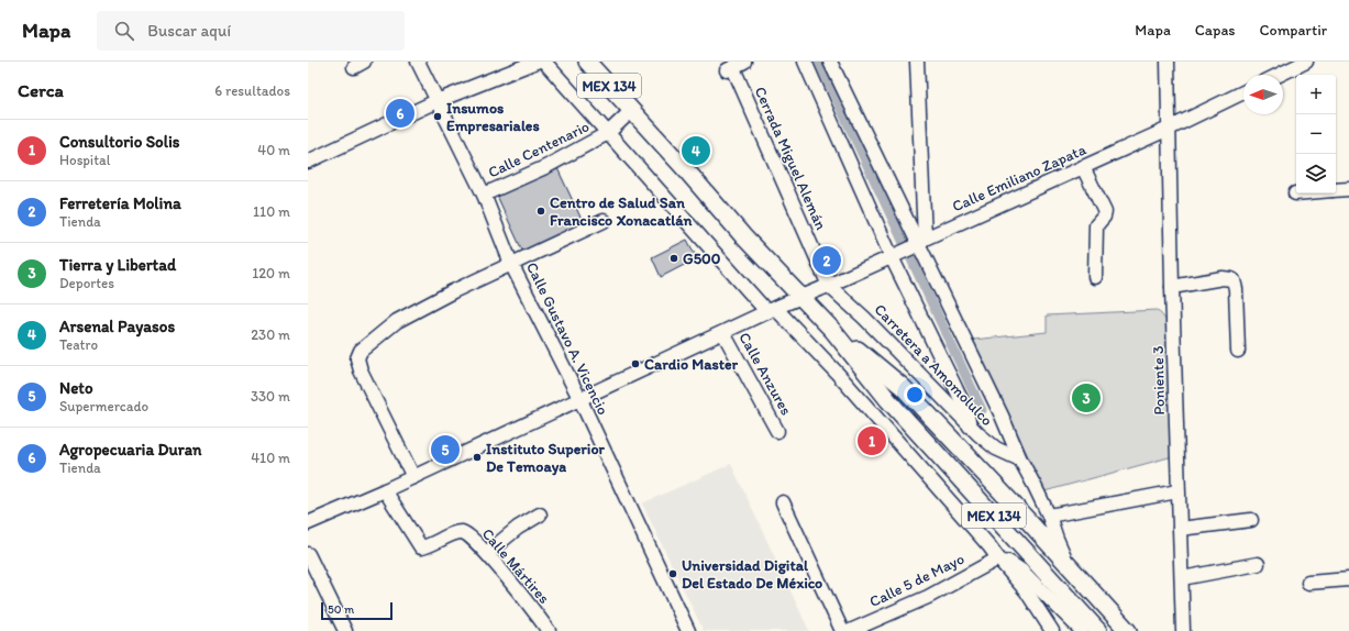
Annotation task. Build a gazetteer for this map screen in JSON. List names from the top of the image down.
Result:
{
  "streets": {
    "main road": ["MEX 134"],
    "street": [
      "Calle Centenario",
      "Cerrada Miguel Alemán",
      "Calle Emiliano Zapata",
      "Calle Gustavo A. Vicencio",
      "Carretera a Amomolulco",
      "Calle Anzures",
      "Poniente 3",
      "Calle Mártires",
      "Calle 5 de Mayo"
    ]
  },
  "crossings": [
    ["MEX 134", "Calle Centenario"],
    ["MEX 134", "Calle Emiliano Zapata"],
    ["Calle Centenario", "Calle Gustavo A. Vicencio"],
    ["Cerrada Miguel Alemán", "Calle Emiliano Zapata"],
    ["Cerrada Miguel Alemán", "Carretera a Amomolulco"],
    ["Calle Emiliano Zapata", "Calle Gustavo A. Vicencio"],
    ["Calle Emiliano Zapata", "Carretera a Amomolulco"],
    ["Calle Emiliano Zapata", "Calle Anzures"],
    ["Calle Emiliano Zapata", "Poniente 3"],
    ["Calle Emiliano Zapata", "Calle Mártires"]
  ],
  "places": [
    "Insumos Empresariales",
    "Centro de Salud San Francisco Xonacatlán",
    "G500",
    "Cardio Master",
    "Instituto Superior De Temoaya",
    "Universidad Digital Del Estado De México"
  ],
  "scale_bar": "50 m",
  "north": "left",
  "page": {
    "header": "Mapa",
    "search": "Buscar aquí",
    "nav": ["Mapa", "Capas", "Compartir"],
    "heading": ["Cerca", "6 resultados"],
    "map_buttons": ["+", "−"],
    "pins": [
      "6",
      "4",
      "2",
      "3",
      "1",
      "5"
    ],
    "list": [
      {
        "mark": "1",
        "name": "Consultorio Solis",
        "note": "Hospital",
        "value": "40 m"
      },
      {
        "mark": "2",
        "name": "Ferretería Molina",
        "note": "Tienda",
        "value": "110 m"
      },
      {
        "mark": "3",
        "name": "Tierra y Libertad",
        "note": "Deportes",
        "value": "120 m"
      },
      {
        "mark": "4",
        "name": "Arsenal Payasos",
        "note": "Teatro",
        "value": "230 m"
      },
      {
        "mark": "5",
        "name": "Neto",
        "note": "Supermercado",
        "value": "330 m"
      },
      {
        "mark": "6",
        "name": "Agropecuaria Duran",
        "note": "Tienda",
        "value": "410 m"
      }
    ],
    "scale": "50 m"
  }
}
